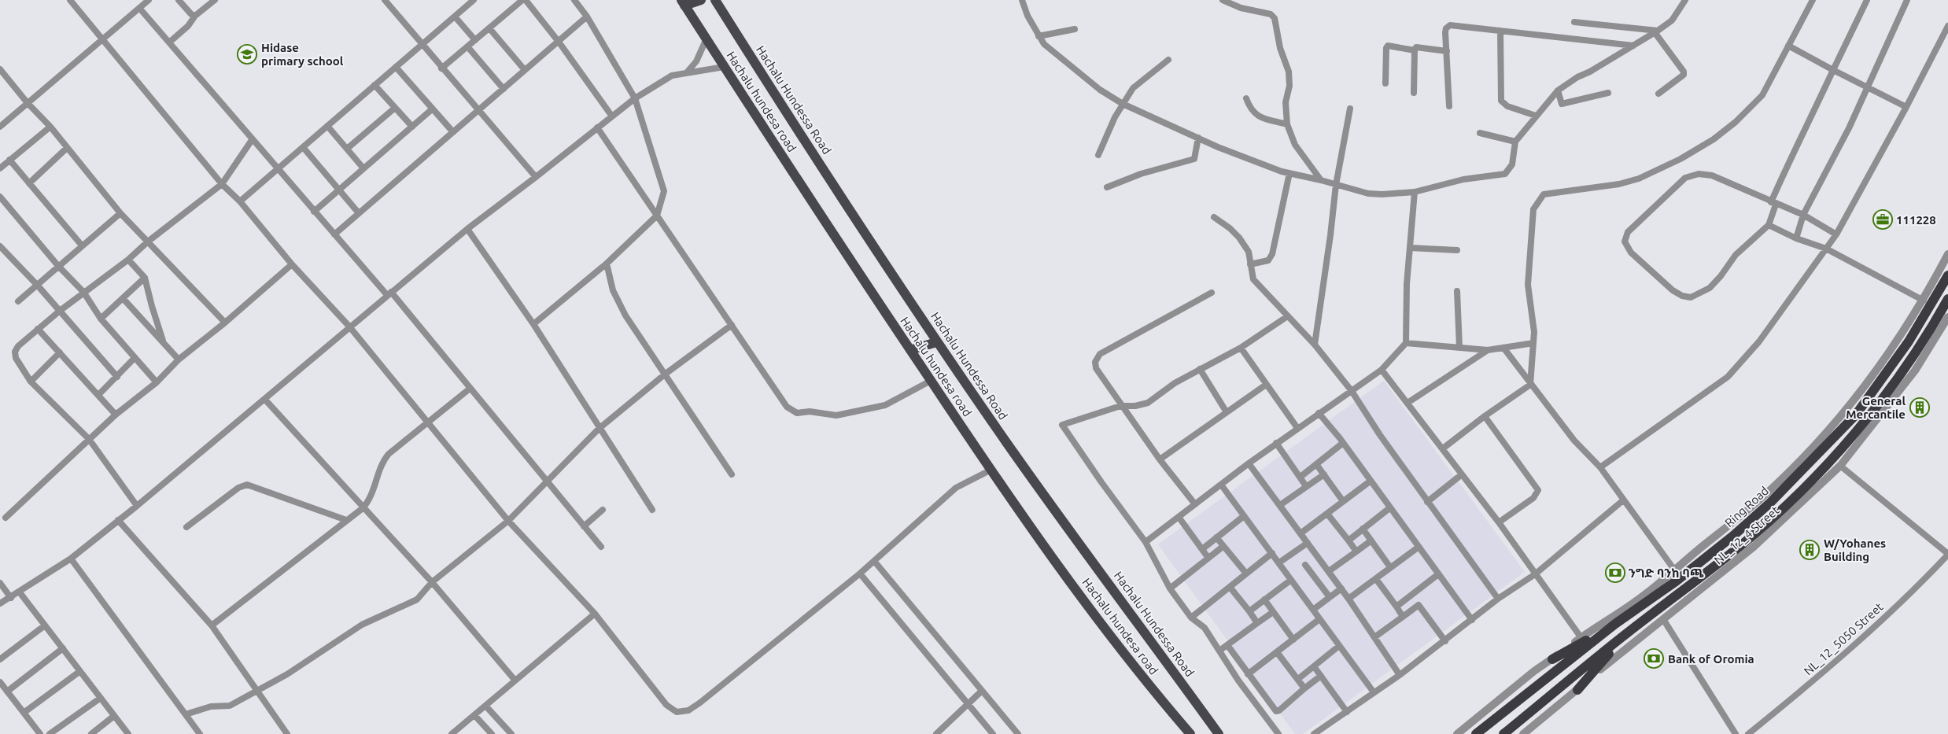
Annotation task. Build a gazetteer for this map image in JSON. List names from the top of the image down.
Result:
{
  "streets": {
    "highway": ["Ring Road"],
    "main road": ["Hachalu Hundessa Road", "Hachalu hundesa road"],
    "street": ["NL_12_4 Street", "NL_12_5050 Street"]
  },
  "places": {
    "school or university": ["Hidase primary school"],
    "office": ["111228"],
    "building": ["General Mercantile", "W/Yohanes Building"],
    "bank": ["ንግድ ባንከ ባጫ", "Bank of Oromia"]
  }
}
